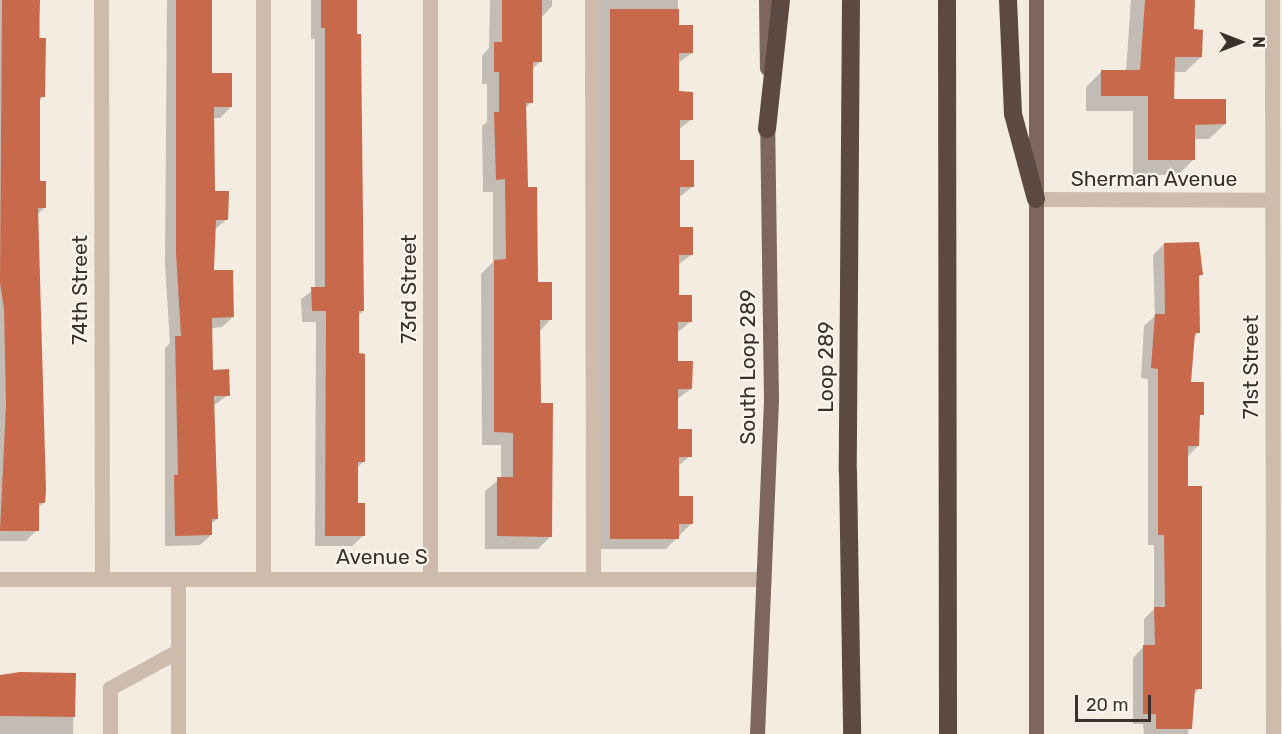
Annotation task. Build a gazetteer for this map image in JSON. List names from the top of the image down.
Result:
{
  "streets": {
    "highway": ["Loop 289"],
    "main road": ["South Loop 289"],
    "street": [
      "Sherman Avenue",
      "73rd Street",
      "74th Street",
      "71st Street",
      "Avenue S"
    ]
  },
  "crossings": [
    ["Sherman Avenue", "71st Street"],
    ["73rd Street", "Avenue S"],
    ["74th Street", "Avenue S"],
    ["South Loop 289", "Avenue S"]
  ],
  "scale_bar": "20 m",
  "north": "right"
}
